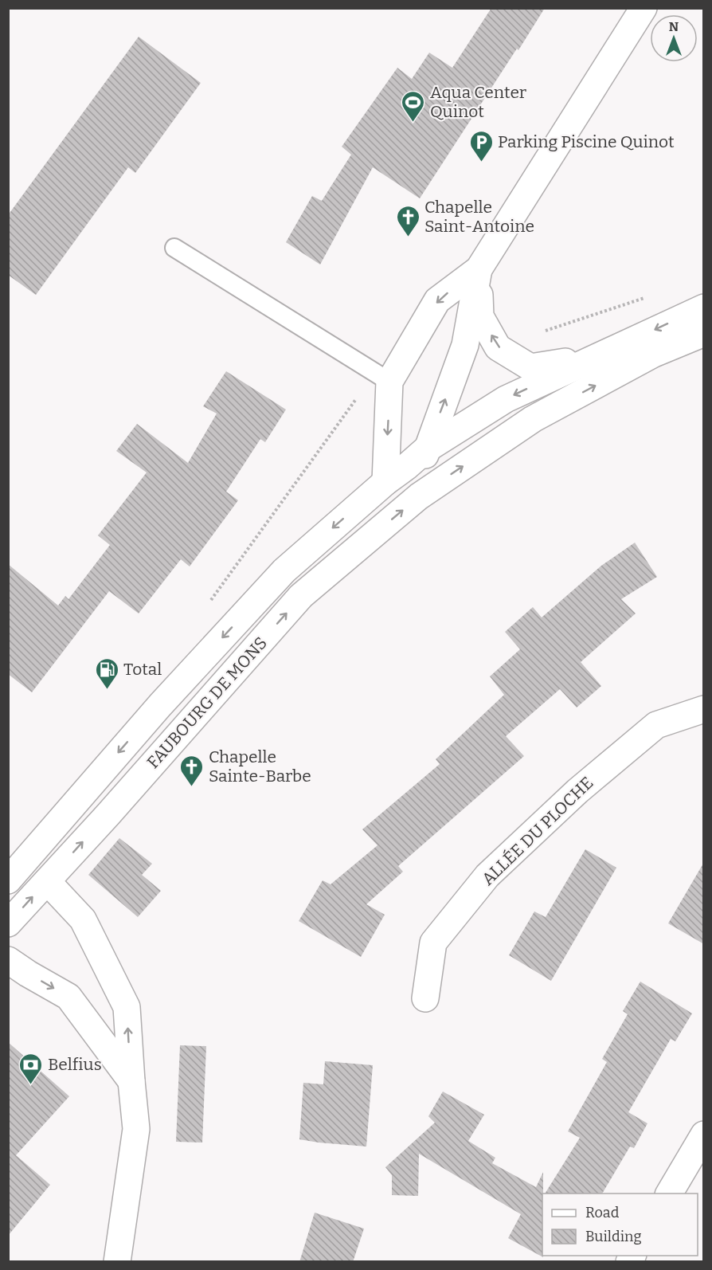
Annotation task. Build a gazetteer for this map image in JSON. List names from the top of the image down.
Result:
{
  "streets": {
    "main road": ["FAUBOURG DE MONS", "ALLÉE DU PLOCHE"]
  },
  "places": {
    "sports": ["Aqua Center Quinot"],
    "parking": ["Parking Piscine Quinot"],
    "church": ["Chapelle Saint-Antoine", "Chapelle Sainte-Barbe"],
    "fuel station": ["Total"],
    "bank": ["Belfius"]
  },
  "legend": ["Road", "Building"],
  "north": "top"
}
